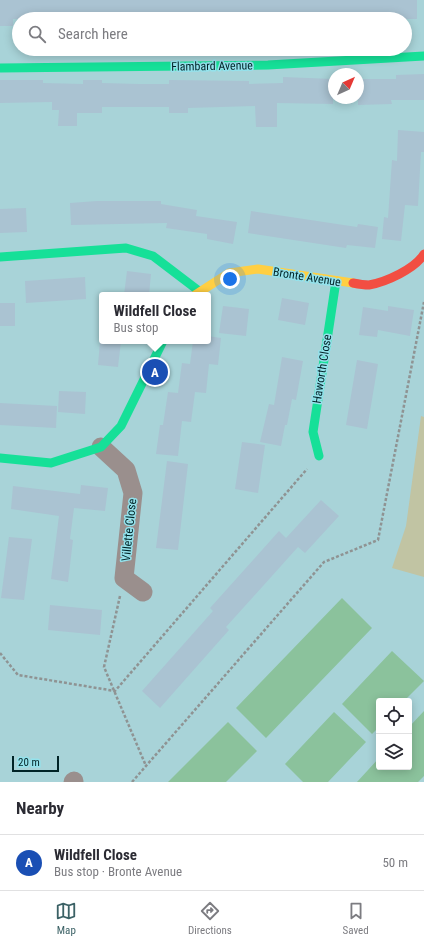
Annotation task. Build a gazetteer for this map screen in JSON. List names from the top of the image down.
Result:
{
  "streets": {
    "street": [
      "Flambard Avenue",
      "Bronte Avenue",
      "Haworth Close",
      "Villette Close"
    ]
  },
  "crossings": [
    ["Bronte Avenue", "Haworth Close"]
  ],
  "scale_bar": "20 m",
  "north": "top right",
  "page": {
    "search": "Search here",
    "popup": ["Wildfell Close", "Bus stop"],
    "pins": "A",
    "scale": "20 m",
    "heading": "Nearby",
    "list": [
      {
        "mark": "A",
        "name": "Wildfell Close",
        "note": "Bus stop · Bronte Avenue",
        "value": "50 m"
      }
    ],
    "nav": ["Map", "Directions", "Saved"]
  }
}
